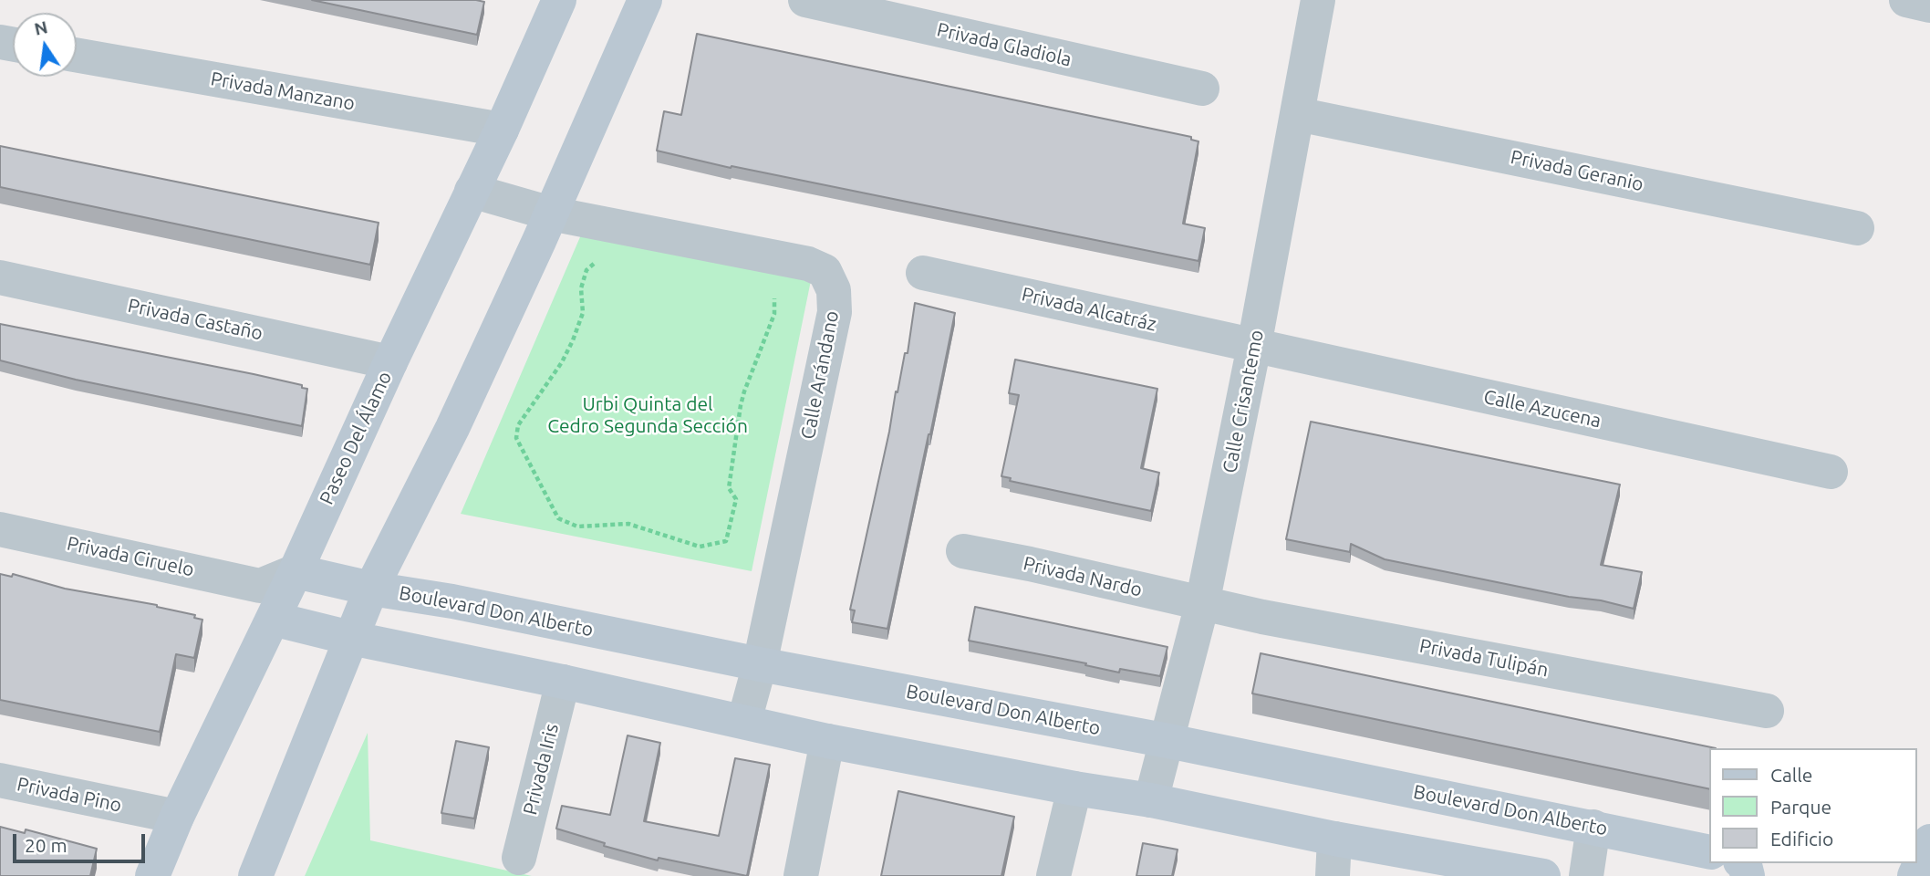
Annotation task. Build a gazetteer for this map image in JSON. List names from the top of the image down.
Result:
{
  "streets": {
    "street": [
      "Privada Gladiola",
      "Privada Manzano",
      "Privada Geranio",
      "Privada Alcatráz",
      "Privada Castaño",
      "Calle Arándano",
      "Calle Crisantemo",
      "Calle Azucena",
      "Paseo Del Álamo",
      "Privada Ciruelo",
      "Privada Nardo",
      "Boulevard Don Alberto",
      "Privada Tulipán",
      "Privada Iris",
      "Privada Pino"
    ]
  },
  "crossings": [
    ["Privada Manzano", "Paseo Del Álamo"],
    ["Privada Geranio", "Calle Crisantemo"],
    ["Privada Alcatráz", "Calle Crisantemo"],
    ["Privada Alcatráz", "Calle Azucena"],
    ["Privada Castaño", "Paseo Del Álamo"],
    ["Calle Arándano", "Paseo Del Álamo"],
    ["Calle Arándano", "Boulevard Don Alberto"],
    ["Calle Crisantemo", "Calle Azucena"],
    ["Calle Crisantemo", "Privada Nardo"],
    ["Calle Crisantemo", "Boulevard Don Alberto"],
    ["Calle Crisantemo", "Privada Tulipán"],
    ["Paseo Del Álamo", "Boulevard Don Alberto"],
    ["Paseo Del Álamo", "Privada Pino"],
    ["Privada Nardo", "Privada Tulipán"]
  ],
  "parks": ["Urbi Quinta del Cedro Segunda Sección"],
  "legend": ["Calle", "Parque", "Edificio"],
  "scale_bar": "20 m",
  "north": "top"
}
